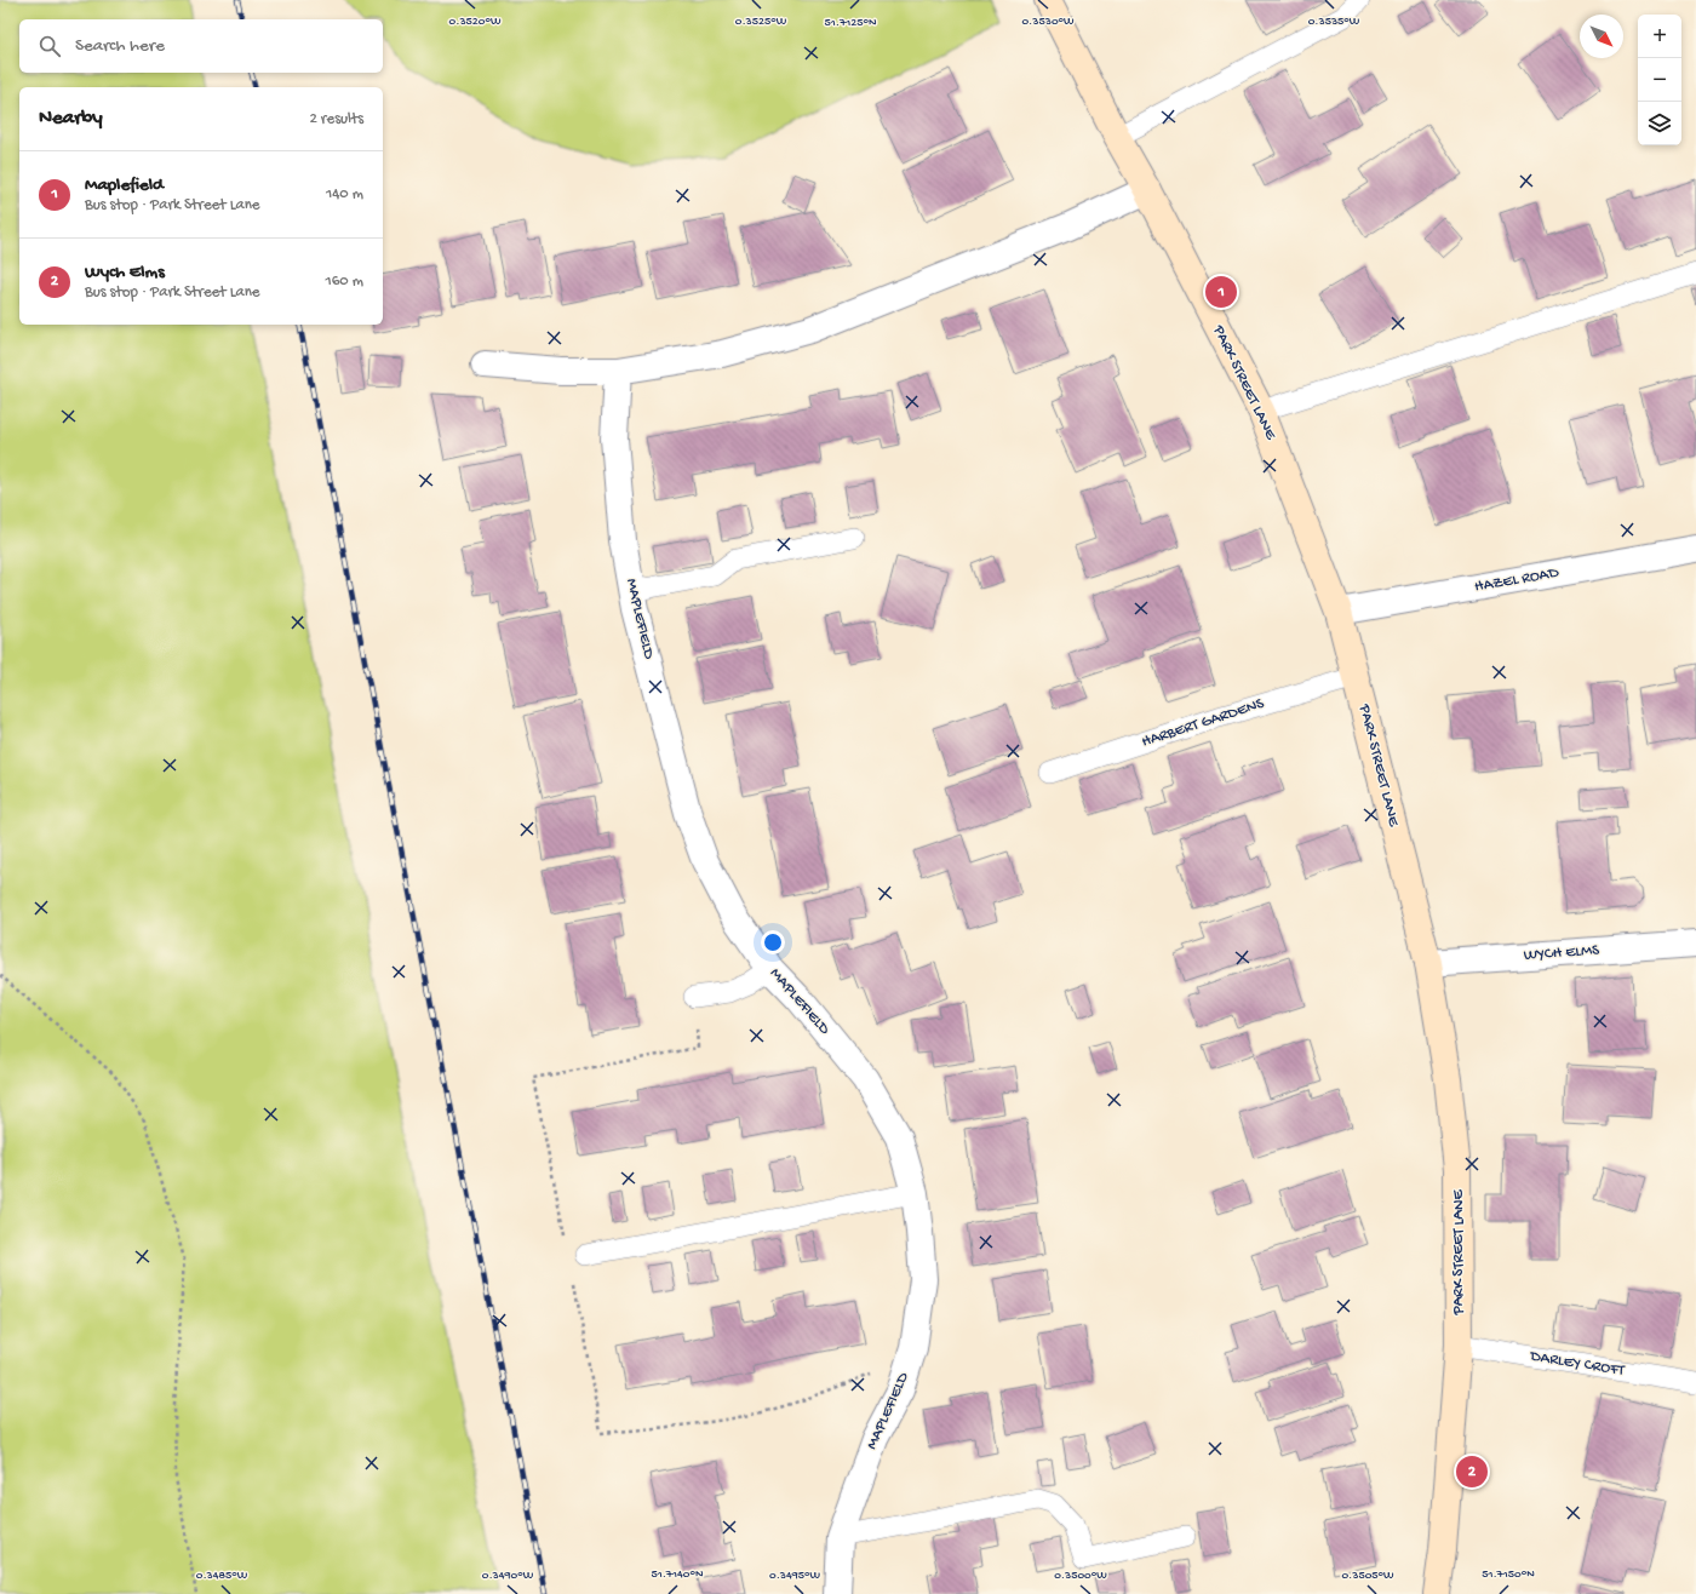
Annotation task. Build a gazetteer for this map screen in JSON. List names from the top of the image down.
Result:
{
  "streets": {
    "street": [
      "PARK STREET LANE",
      "HAZEL ROAD",
      "MAPLEFIELD",
      "WYCH ELMS"
    ],
    "lane": ["HARBERT GARDENS", "DARLEY CROFT"]
  },
  "crossings": [
    ["PARK STREET LANE", "HAZEL ROAD"],
    ["PARK STREET LANE", "HARBERT GARDENS"],
    ["PARK STREET LANE", "WYCH ELMS"],
    ["PARK STREET LANE", "DARLEY CROFT"]
  ],
  "north": "bottom right",
  "page": {
    "map_buttons": ["+", "−"],
    "search": "Search here",
    "heading": ["Nearby", "2 results"],
    "list": [
      {
        "mark": "1",
        "name": "Maplefield",
        "note": "Bus stop · Park Street Lane",
        "value": "140 m"
      },
      {
        "mark": "2",
        "name": "Wych Elms",
        "note": "Bus stop · Park Street Lane",
        "value": "160 m"
      }
    ],
    "pins": ["1", "2"]
  },
  "coordinates": [
    "0.3535°W",
    "0.3520°W",
    "0.3525°W",
    "0.3530°W",
    "51.7125°N",
    "51.7140°N",
    "51.7150°N",
    "0.3485°W",
    "0.3490°W",
    "0.3495°W",
    "0.3500°W",
    "0.3505°W"
  ]
}
